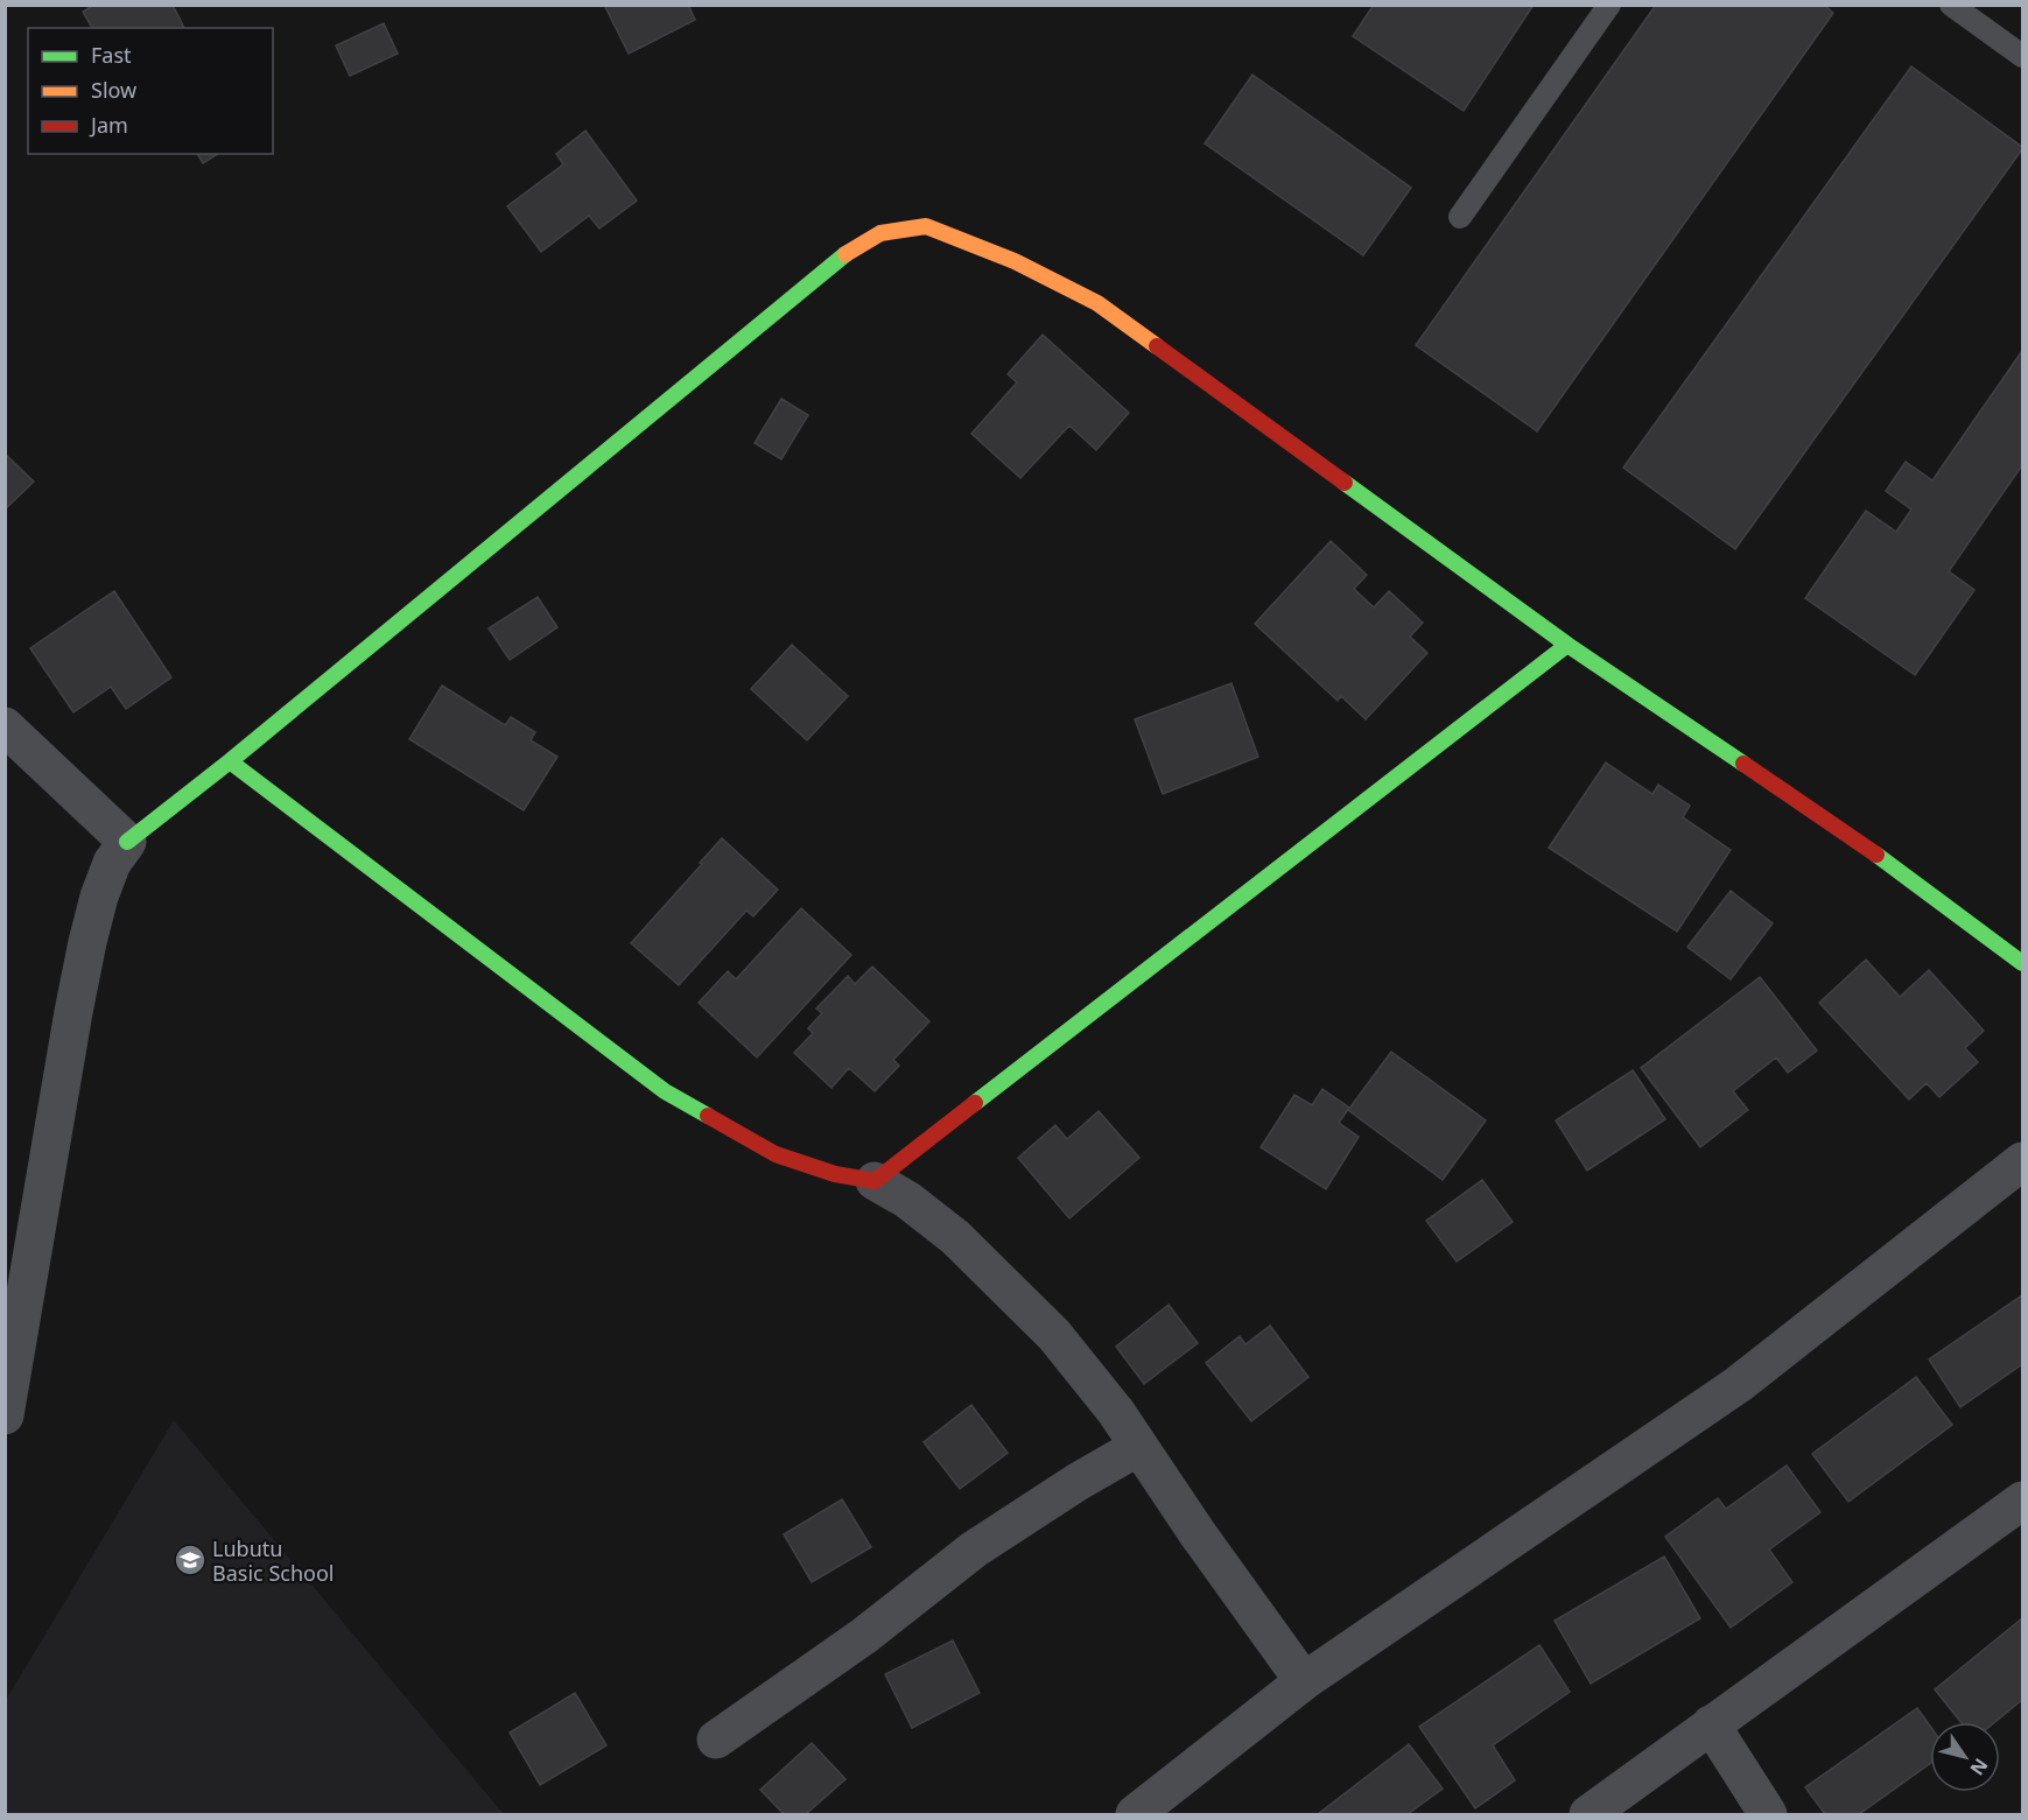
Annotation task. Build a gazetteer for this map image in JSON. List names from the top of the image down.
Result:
{
  "places": {
    "school or university": ["Lubutu Basic School"]
  },
  "legend": ["Fast", "Slow", "Jam"],
  "north": "bottom right"
}
